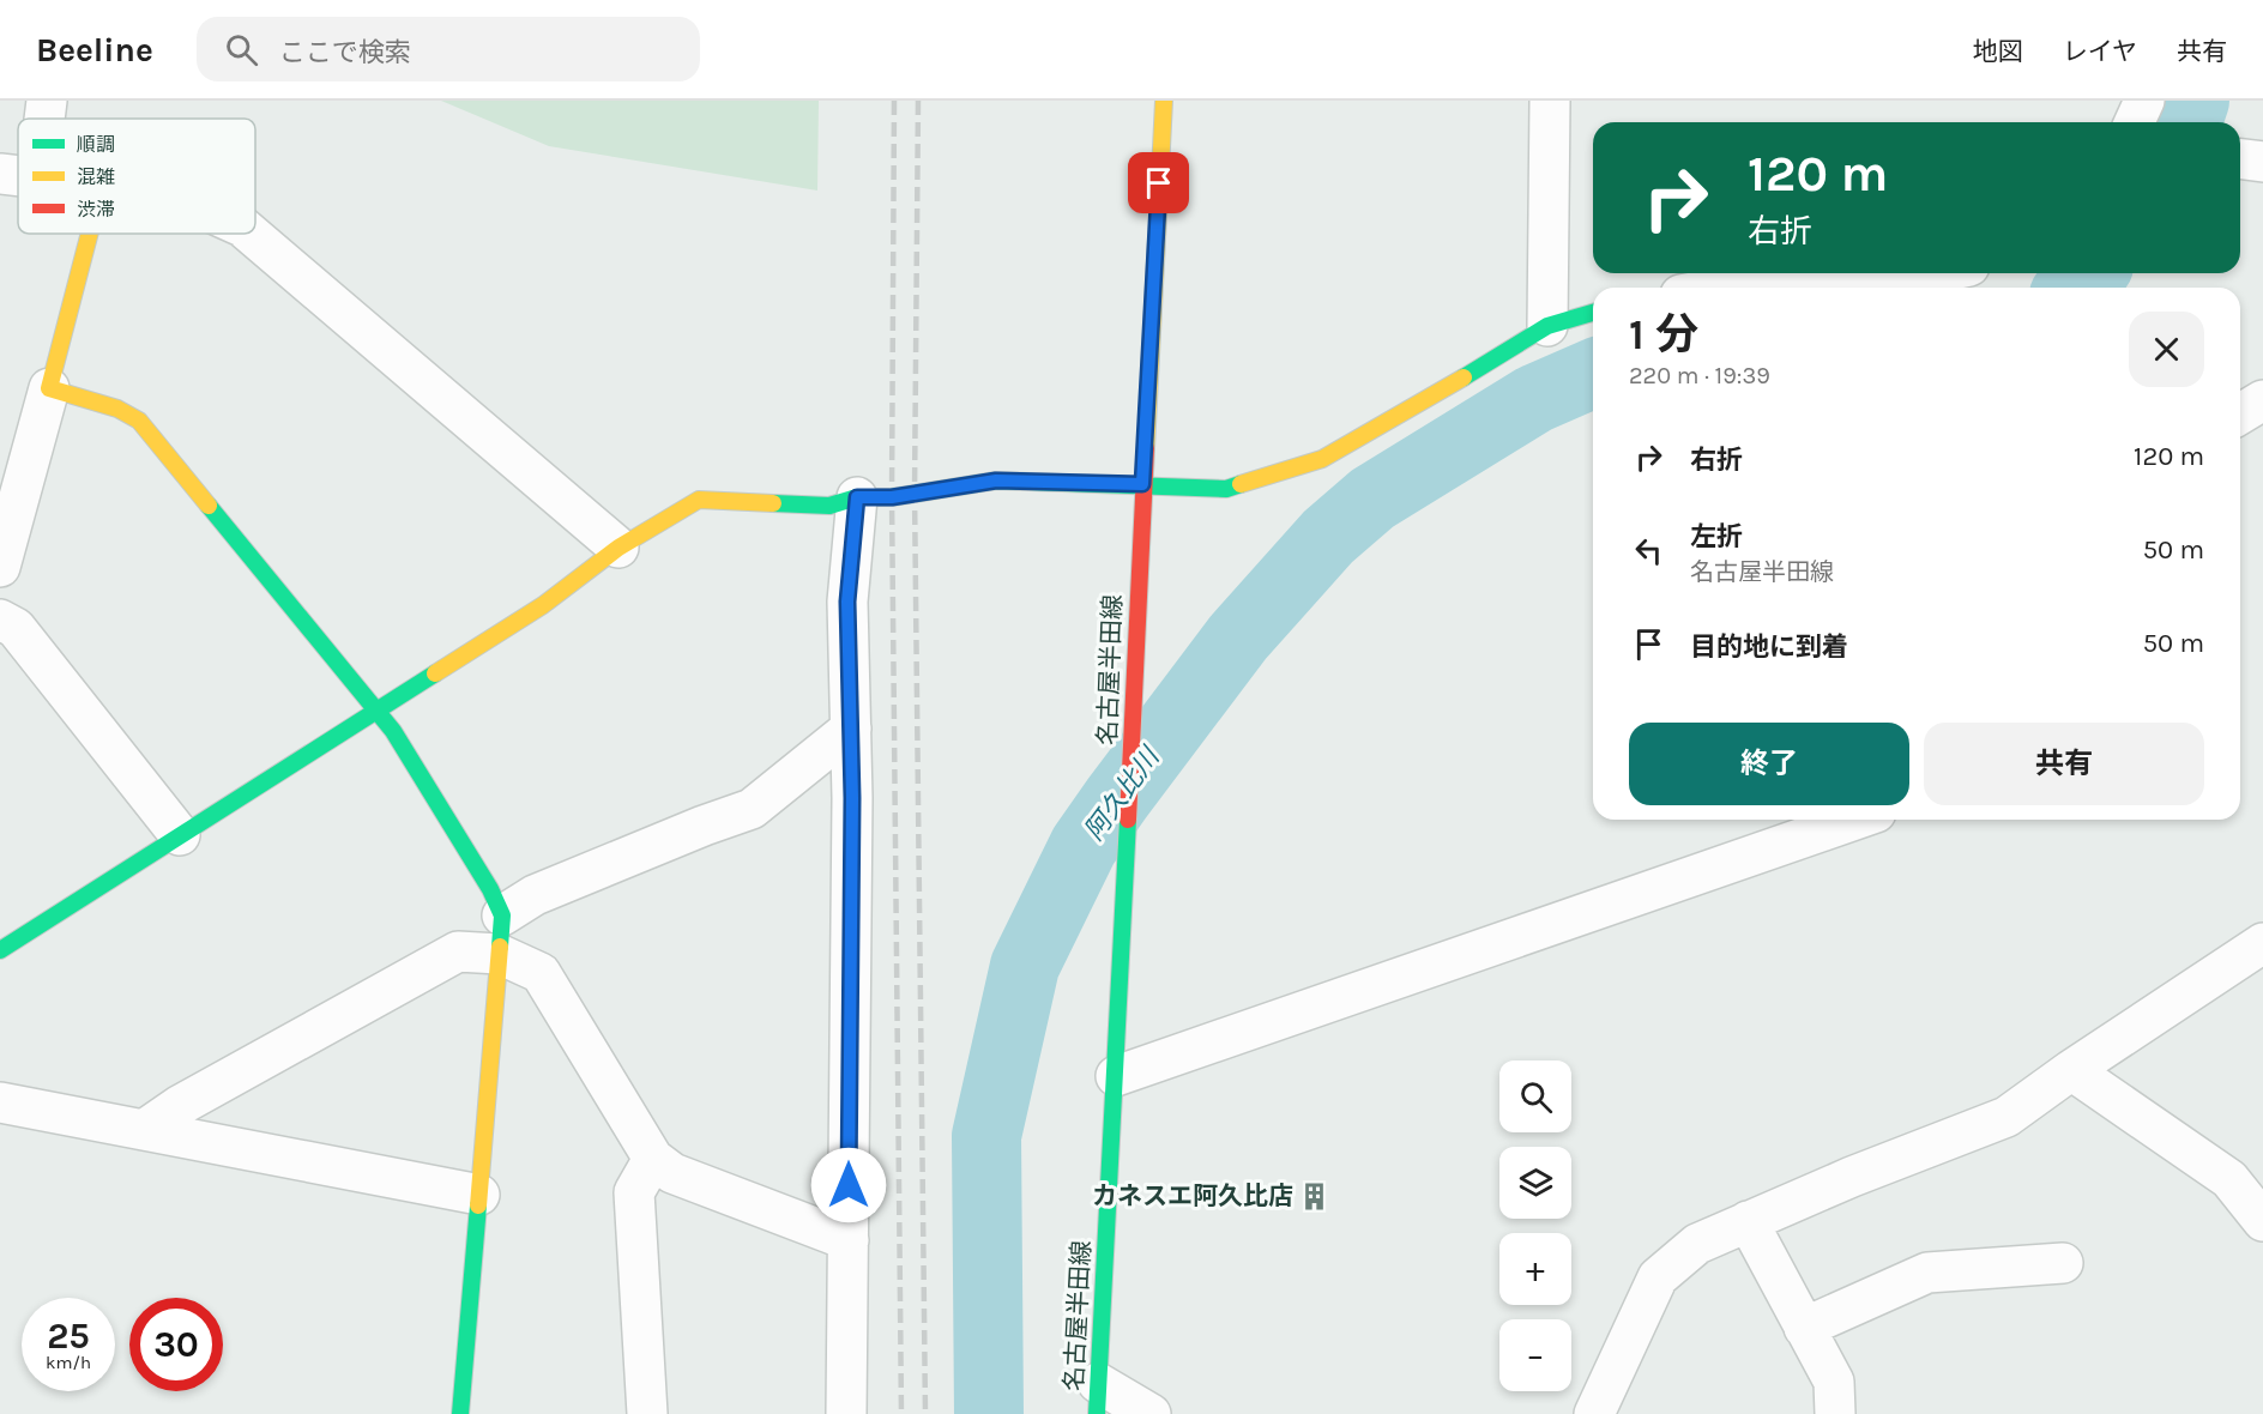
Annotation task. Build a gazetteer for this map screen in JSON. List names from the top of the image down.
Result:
{
  "streets": {
    "street": ["名古屋半田線"]
  },
  "water": ["阿久比川"],
  "places": {
    "building": ["カネスエ阿久比店"]
  },
  "legend": ["順調", "混雑", "渋滞"],
  "page": {
    "header": "Beeline",
    "search": "ここで検索",
    "nav": ["地図", "レイヤ", "共有"],
    "turn": ["120 m", "右折"],
    "heading": ["1 分", "220 m · 19:39"],
    "list": [
      {
        "name": "右折",
        "value": "120 m"
      },
      {
        "name": "左折",
        "note": "名古屋半田線",
        "value": "50 m"
      },
      {
        "name": "目的地に到着",
        "value": "50 m"
      }
    ],
    "buttons": ["終了", "共有"],
    "map_buttons": ["+", "−"],
    "speed": "25 km/h",
    "limit": "30"
  }
}
